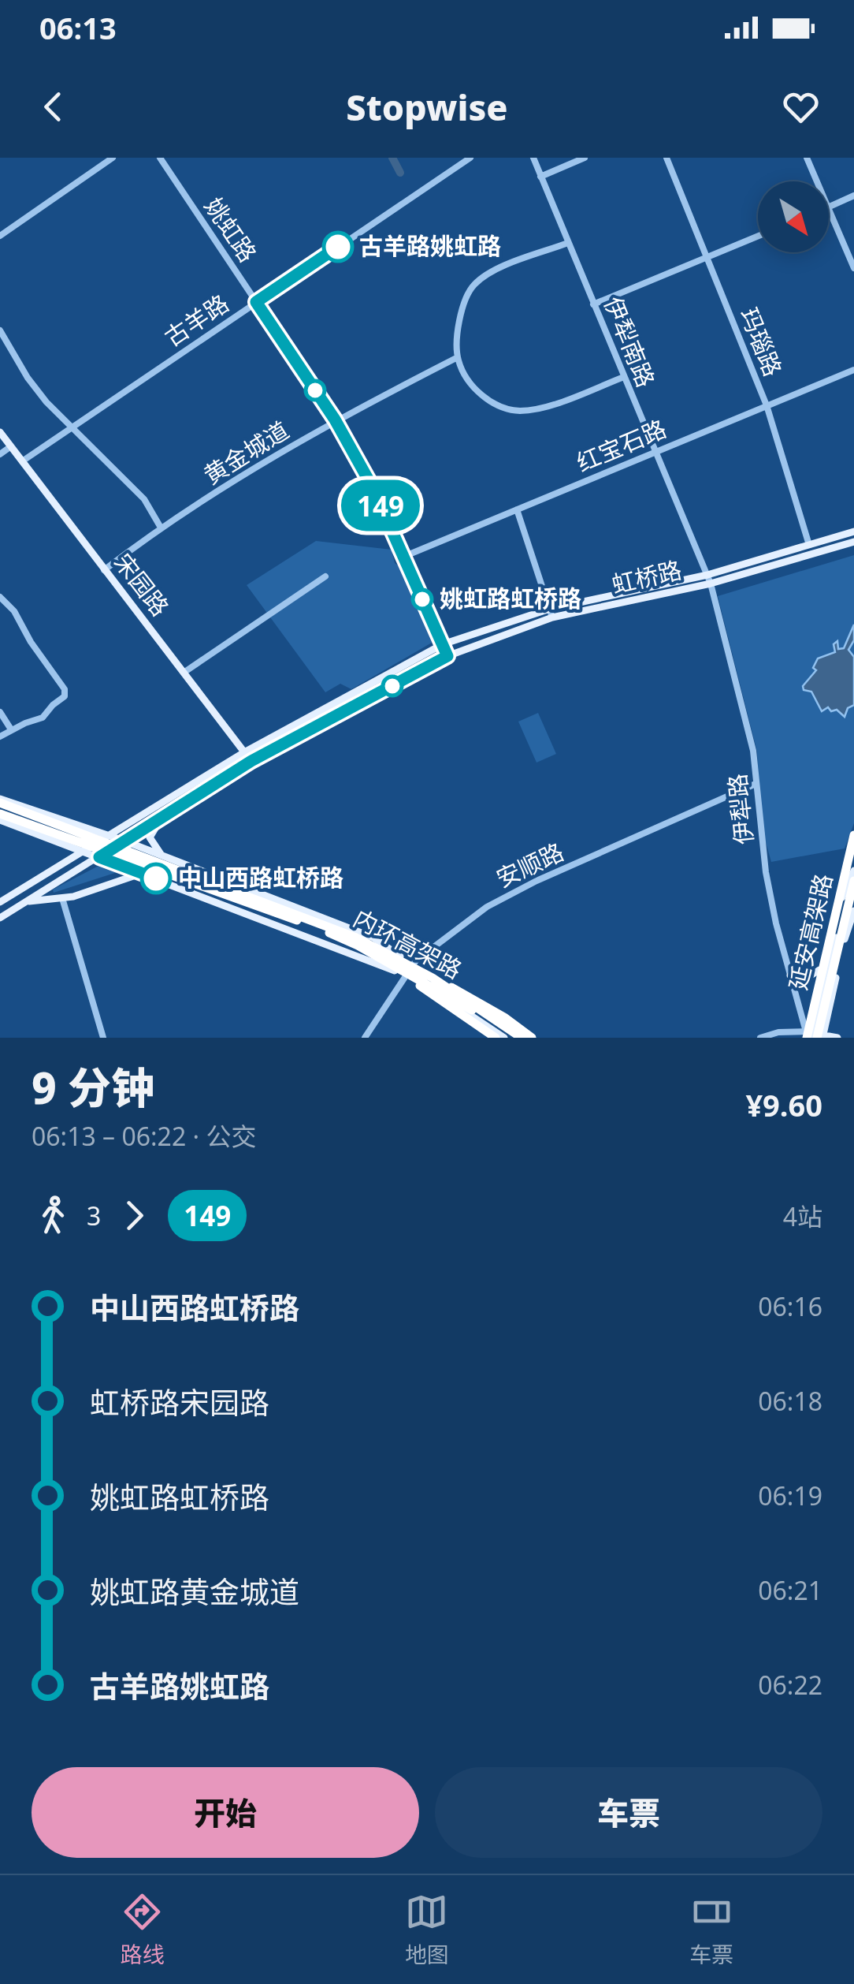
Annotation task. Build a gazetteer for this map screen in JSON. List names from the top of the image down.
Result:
{
  "streets": {
    "highway": ["延安高架路", "内环高架路"],
    "main road": ["虹桥路", "宋园路"],
    "street": [
      "姚虹路",
      "古羊路",
      "伊犁南路",
      "玛瑙路",
      "红宝石路",
      "黄金城道",
      "伊犁路",
      "安顺路"
    ]
  },
  "crossings": [
    ["姚虹路", "古羊路"],
    ["姚虹路", "红宝石路"],
    ["姚虹路", "黄金城道"],
    ["姚虹路", "虹桥路"],
    ["古羊路", "宋园路"],
    ["伊犁南路", "红宝石路"],
    ["伊犁南路", "黄金城道"],
    ["伊犁南路", "虹桥路"],
    ["伊犁南路", "伊犁路"],
    ["玛瑙路", "红宝石路"],
    ["玛瑙路", "虹桥路"],
    ["黄金城道", "宋园路"],
    ["虹桥路", "宋园路"],
    ["虹桥路", "伊犁路"],
    ["伊犁路", "安顺路"],
    ["伊犁路", "延安高架路"]
  ],
  "places": ["古羊路姚虹路", "姚虹路虹桥路", "中山西路虹桥路"],
  "lines": ["bus line 149"],
  "north": "bottom right",
  "page": {
    "status": "06:13",
    "header": "Stopwise",
    "on_map": "149",
    "heading": ["9 分钟", "06:13 – 06:22 · 公交", "¥9.60"],
    "legs": ["3", "149", "4站"],
    "list": [
      {
        "name": "中山西路虹桥路",
        "value": "06:16"
      },
      {
        "name": "虹桥路宋园路",
        "value": "06:18"
      },
      {
        "name": "姚虹路虹桥路",
        "value": "06:19"
      },
      {
        "name": "姚虹路黄金城道",
        "value": "06:21"
      },
      {
        "name": "古羊路姚虹路",
        "value": "06:22"
      }
    ],
    "buttons": ["开始", "车票"],
    "tabs": ["路线", "地图", "车票"]
  }
}
